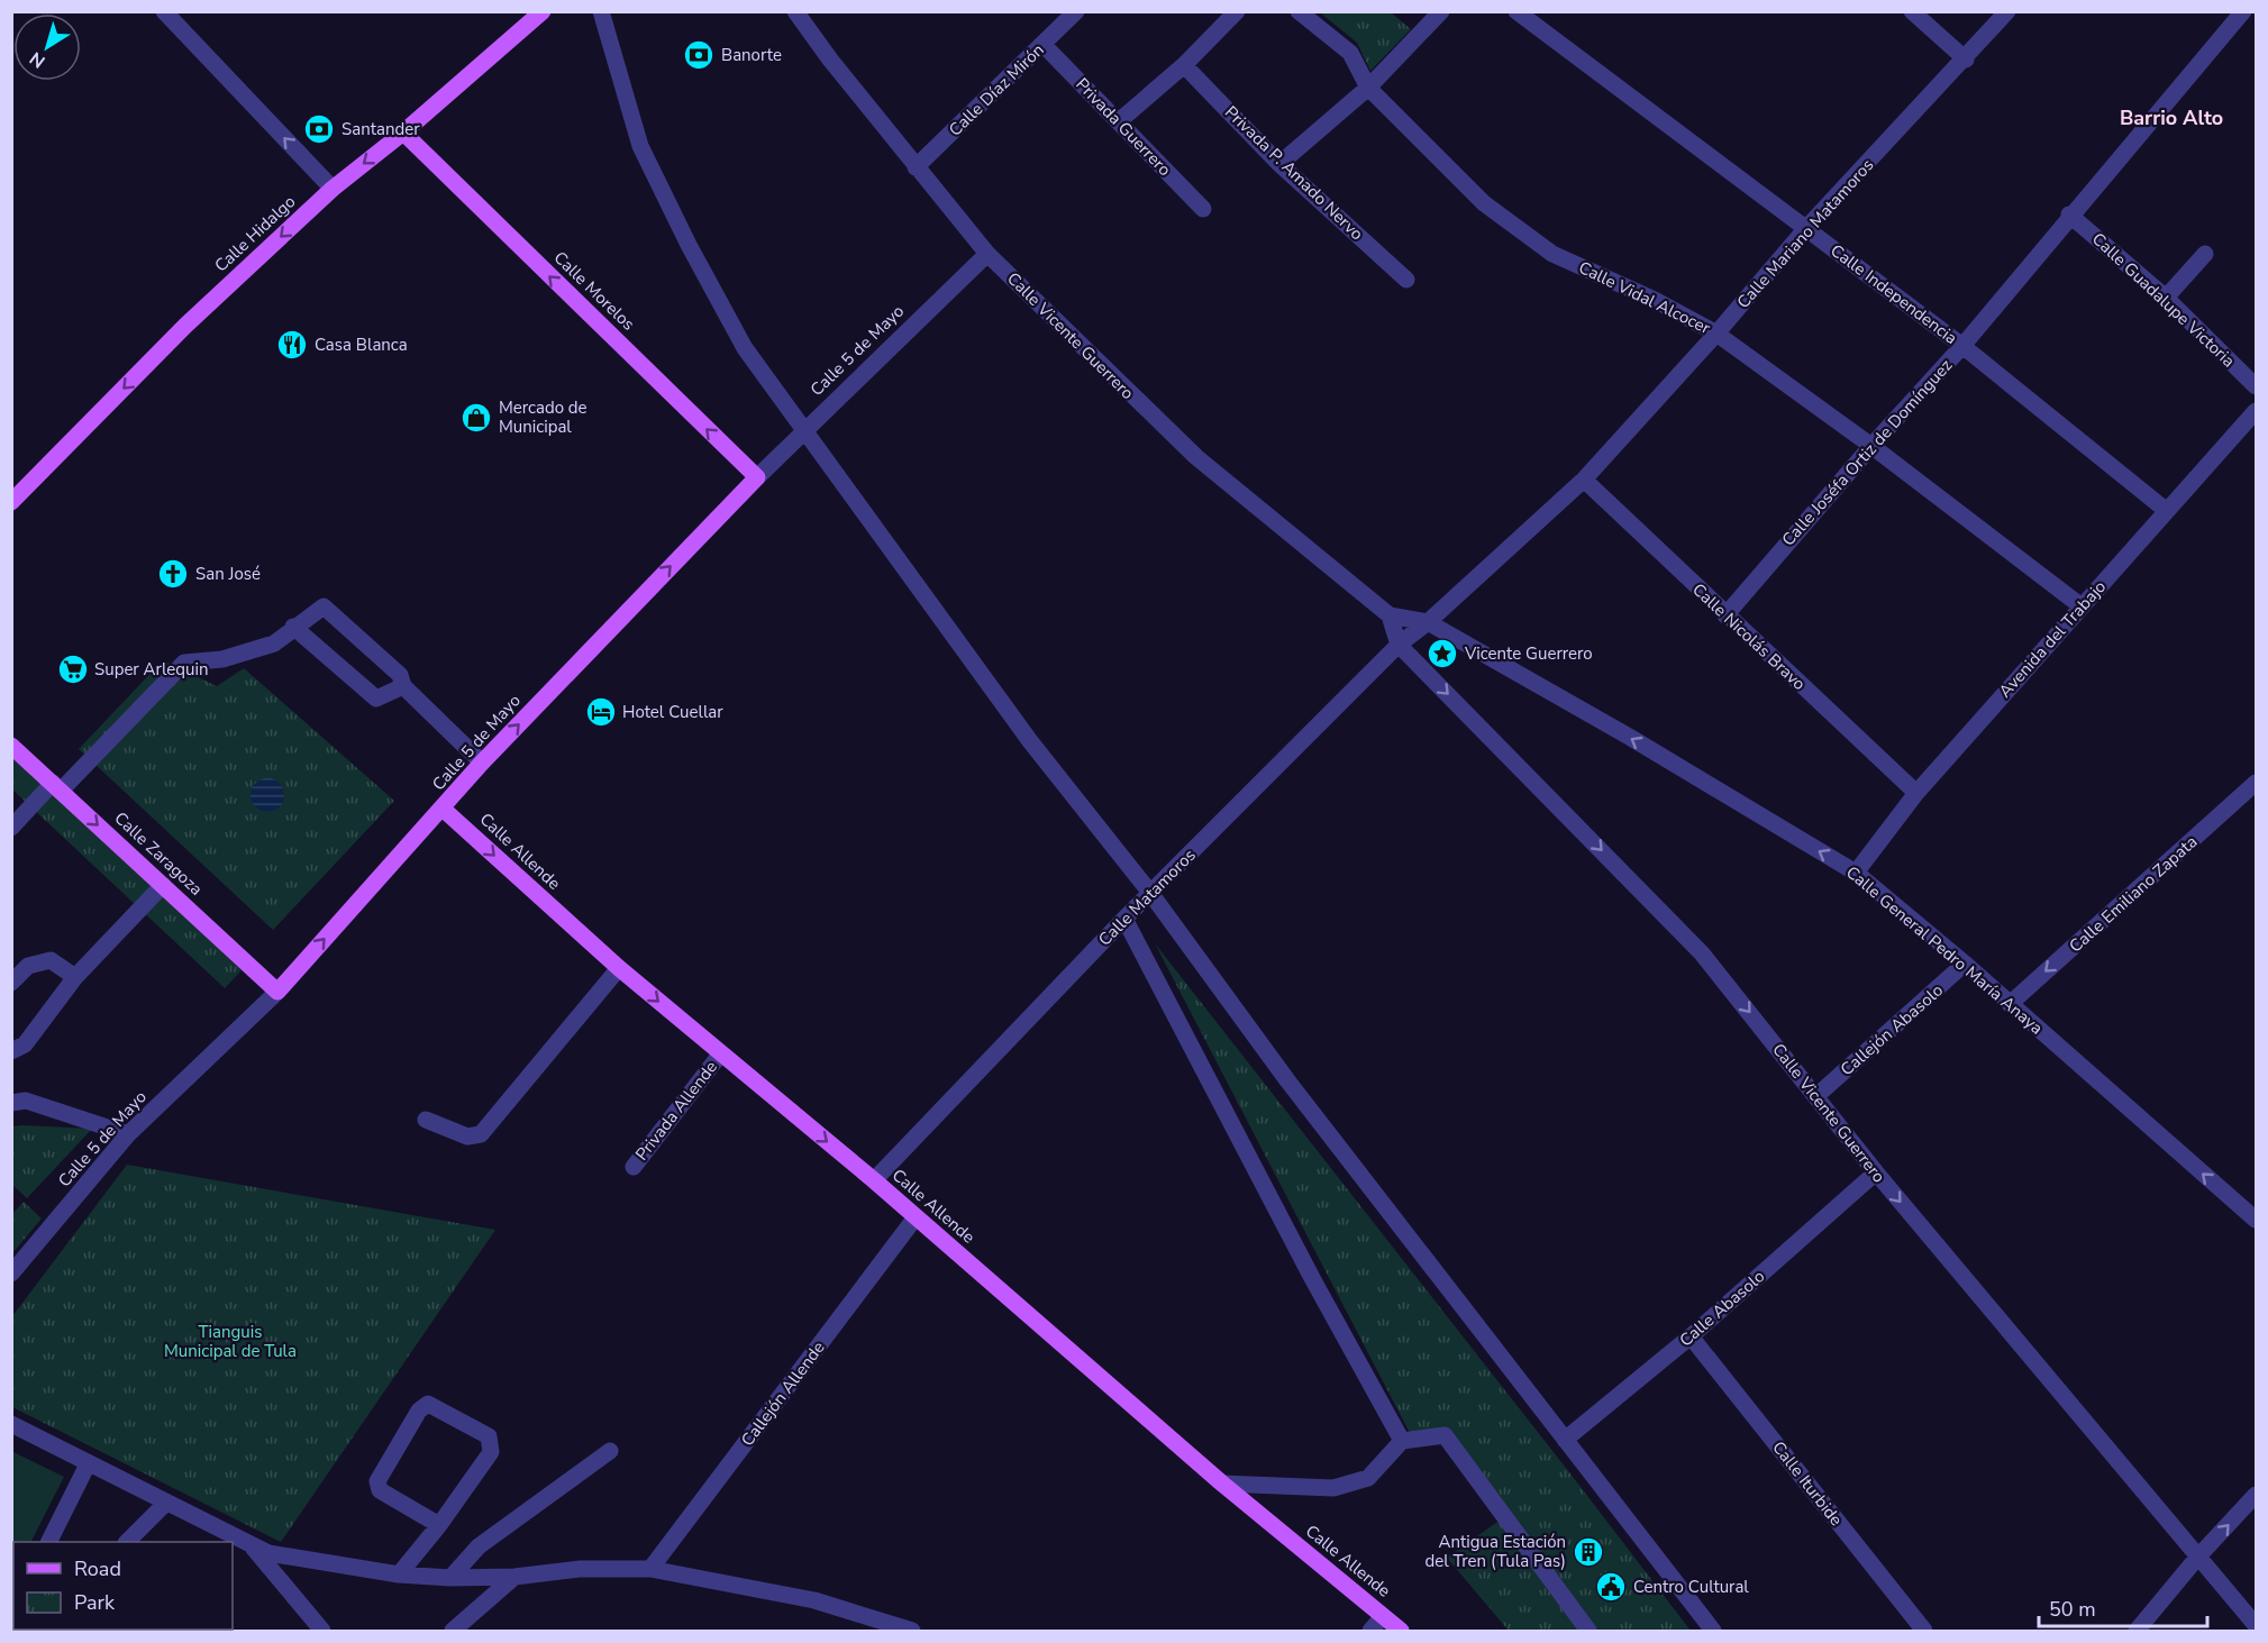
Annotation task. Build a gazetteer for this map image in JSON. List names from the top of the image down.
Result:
{
  "streets": {
    "main road": [
      "Calle Hidalgo",
      "Calle Morelos",
      "Calle 5 de Mayo",
      "Calle Allende",
      "Calle Zaragoza"
    ],
    "street": [
      "Calle Díaz Mirón",
      "Privada Guerrero",
      "Privada P. Amado Nervo",
      "Calle Mariano Matamoros",
      "Calle Independencia",
      "Calle Vidal Alcocer",
      "Calle Guadalupe Victoria",
      "Calle Vicente Guerrero",
      "Calle Joséfa Ortiz de Domínguez",
      "Calle Nicolás Bravo",
      "Avenida del Trabajo",
      "Calle Emiliano Zapata",
      "Calle Matamoros",
      "Calle General Pedro María Anaya",
      "Callejón Abasolo",
      "Privada Allende",
      "Calle Abasolo",
      "Callejón Allende",
      "Calle Iturbide"
    ]
  },
  "crossings": [
    ["Calle Díaz Mirón", "Privada Guerrero"],
    ["Calle Díaz Mirón", "Calle Vicente Guerrero"],
    ["Calle Hidalgo", "Calle Morelos"],
    ["Calle Mariano Matamoros", "Calle Independencia"],
    ["Calle Mariano Matamoros", "Calle Vidal Alcocer"],
    ["Calle Mariano Matamoros", "Calle Vicente Guerrero"],
    ["Calle Mariano Matamoros", "Calle Nicolás Bravo"],
    ["Calle Mariano Matamoros", "Calle Matamoros"],
    ["Calle Mariano Matamoros", "Calle General Pedro María Anaya"],
    ["Calle Morelos", "Calle 5 de Mayo"],
    ["Calle Independencia", "Calle Joséfa Ortiz de Domínguez"],
    ["Calle Independencia", "Avenida del Trabajo"],
    ["Calle Vidal Alcocer", "Calle Joséfa Ortiz de Domínguez"],
    ["Calle Vidal Alcocer", "Avenida del Trabajo"],
    ["Calle Guadalupe Victoria", "Calle Joséfa Ortiz de Domínguez"],
    ["Calle Vicente Guerrero", "Calle 5 de Mayo"],
    ["Calle Vicente Guerrero", "Calle Matamoros"],
    ["Calle Vicente Guerrero", "Calle General Pedro María Anaya"],
    ["Calle Vicente Guerrero", "Callejón Abasolo"],
    ["Calle Vicente Guerrero", "Calle Abasolo"],
    ["Calle 5 de Mayo", "Calle Allende"],
    ["Calle 5 de Mayo", "Calle Zaragoza"],
    ["Calle Joséfa Ortiz de Domínguez", "Calle Nicolás Bravo"],
    ["Calle Nicolás Bravo", "Avenida del Trabajo"],
    ["Avenida del Trabajo", "Calle General Pedro María Anaya"],
    ["Calle Allende", "Calle Matamoros"],
    ["Calle Allende", "Privada Allende"],
    ["Calle Allende", "Callejón Allende"],
    ["Calle Emiliano Zapata", "Calle General Pedro María Anaya"],
    ["Calle Matamoros", "Calle General Pedro María Anaya"],
    ["Calle General Pedro María Anaya", "Callejón Abasolo"],
    ["Calle Abasolo", "Calle Iturbide"]
  ],
  "one_way": [
    "Calle Hidalgo",
    "Calle Morelos",
    "Calle Vicente Guerrero",
    "Calle 5 de Mayo",
    "Calle Allende",
    "Calle Zaragoza",
    "Calle Emiliano Zapata",
    "Calle General Pedro María Anaya"
  ],
  "districts": ["Barrio Alto"],
  "parks": ["Tianguis Municipal de Tula"],
  "places": {
    "bank": ["Banorte", "Santander"],
    "restaurant": ["Casa Blanca"],
    "shop": ["Mercado de Municipal"],
    "church": ["San José"],
    "place": ["Vicente Guerrero"],
    "supermarket": ["Super Arlequin"],
    "hotel": ["Hotel Cuellar"],
    "building": ["Antigua Estación del Tren (Tula Pas)"],
    "public building": ["Centro Cultural"]
  },
  "legend": ["Road", "Park"],
  "scale_bar": "50 m",
  "north": "bottom left"
}
